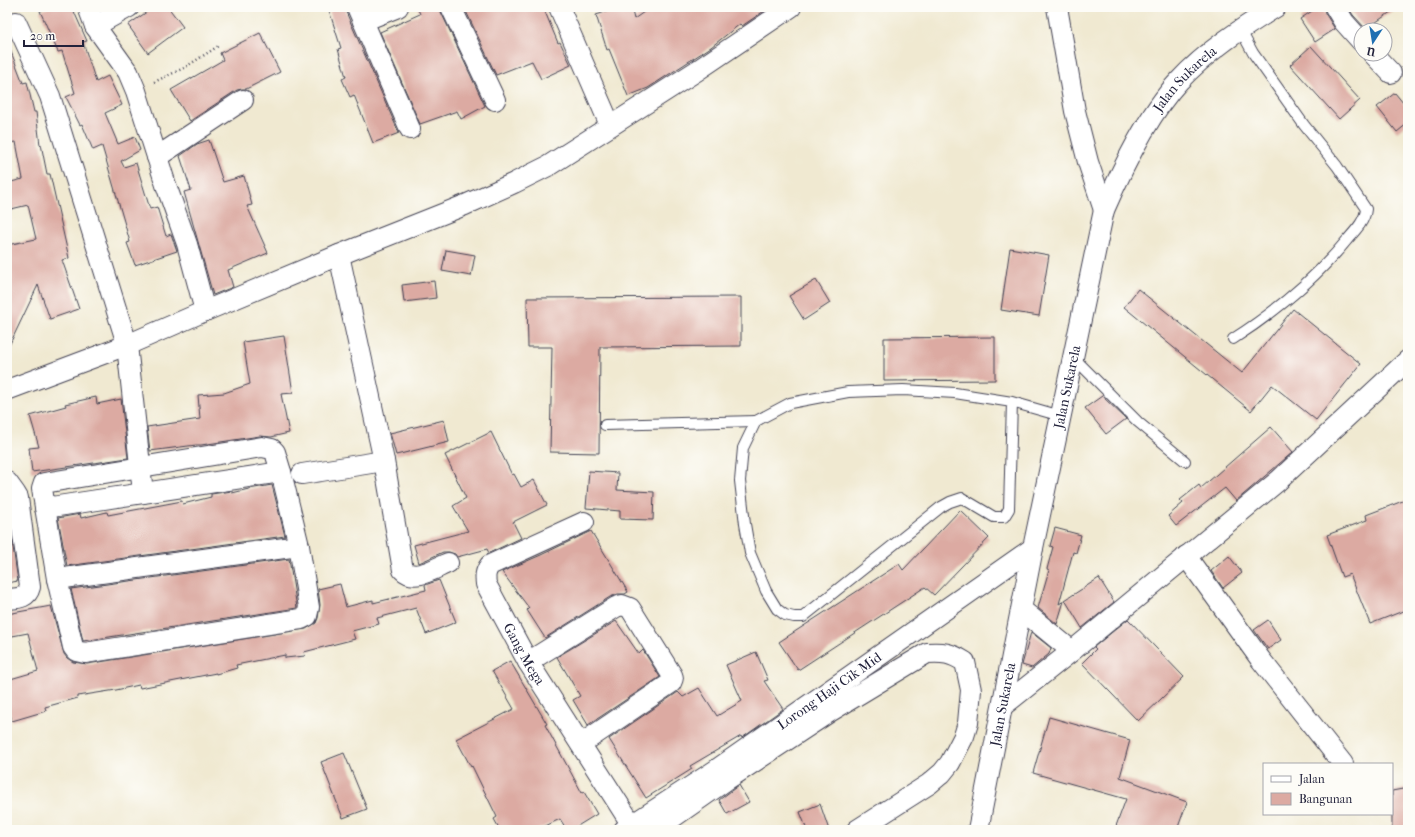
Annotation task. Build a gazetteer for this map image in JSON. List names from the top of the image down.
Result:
{
  "streets": {
    "street": ["Jalan Sukarela", "Gang Mega", "Lorong Haji Cik Mid"]
  },
  "crossings": [
    ["Jalan Sukarela", "Lorong Haji Cik Mid"],
    ["Gang Mega", "Lorong Haji Cik Mid"]
  ],
  "legend": ["Jalan", "Bangunan"],
  "scale_bar": "20 m",
  "north": "bottom"
}
